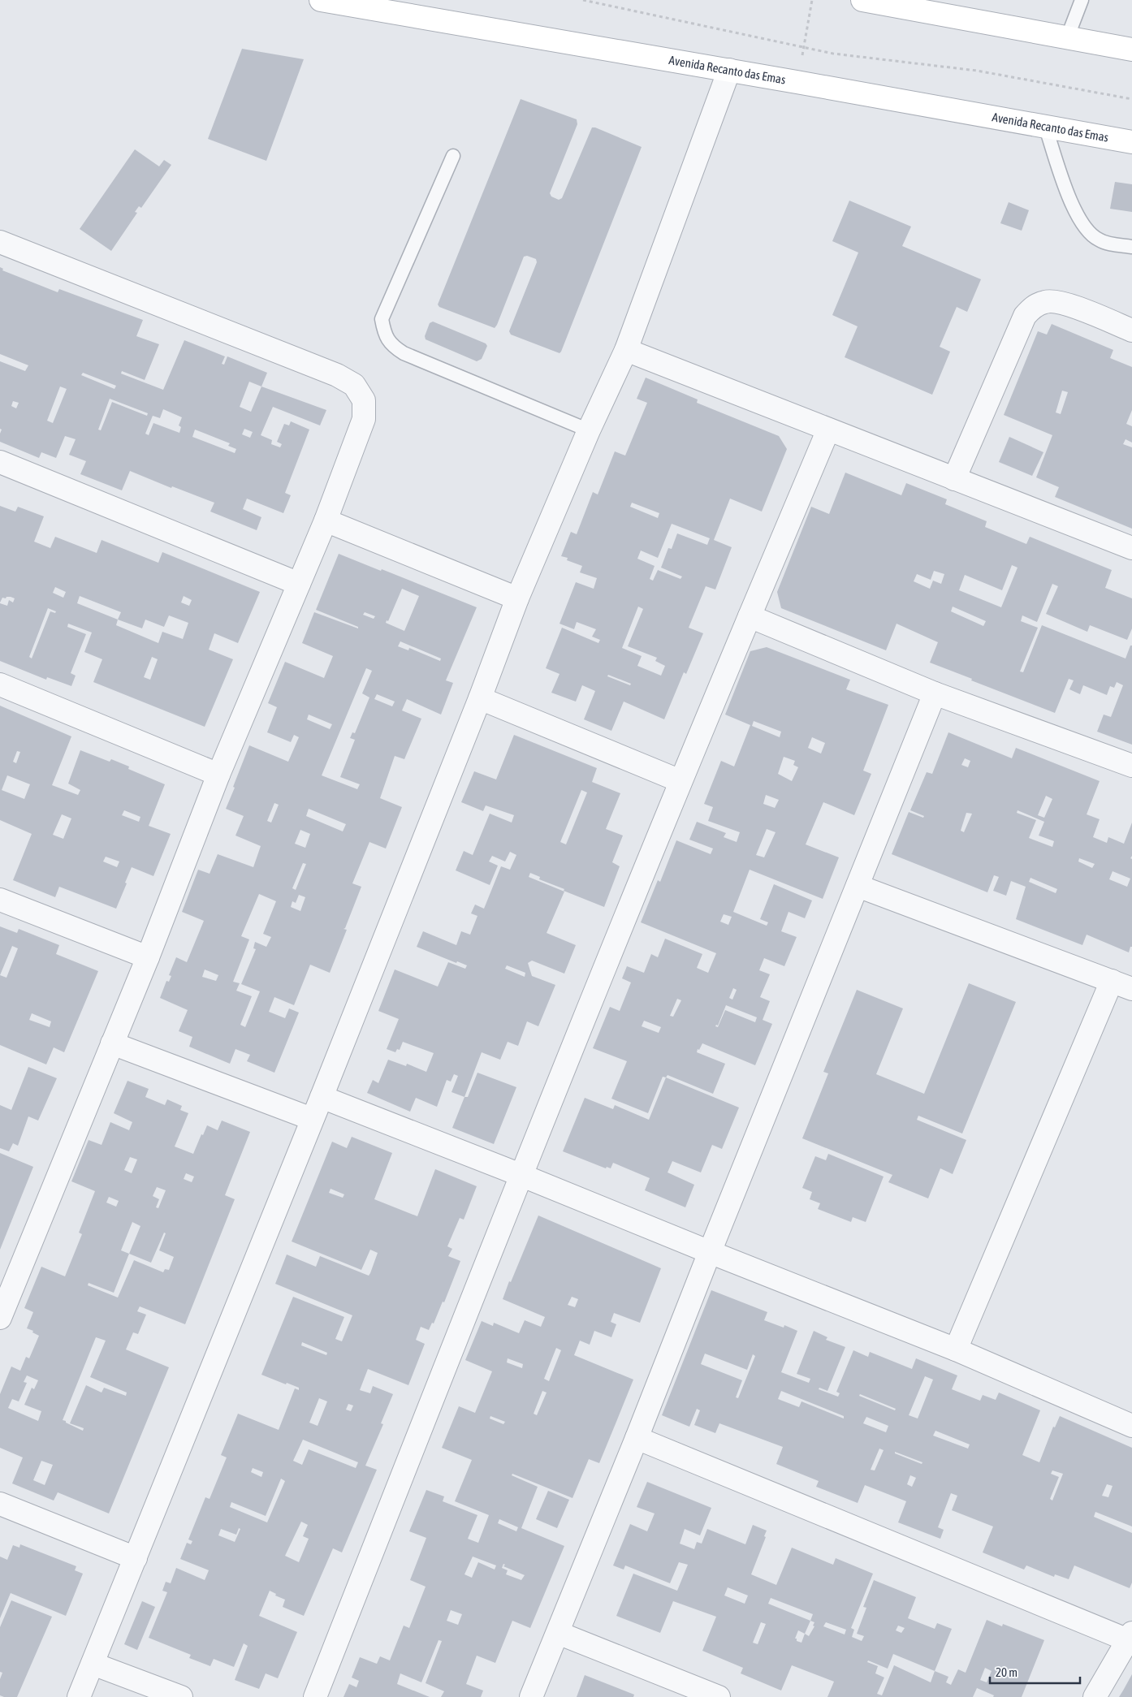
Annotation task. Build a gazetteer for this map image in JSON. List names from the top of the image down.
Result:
{
  "streets": {
    "main road": ["Avenida Recanto das Emas"]
  },
  "scale_bar": "20 m"
}
